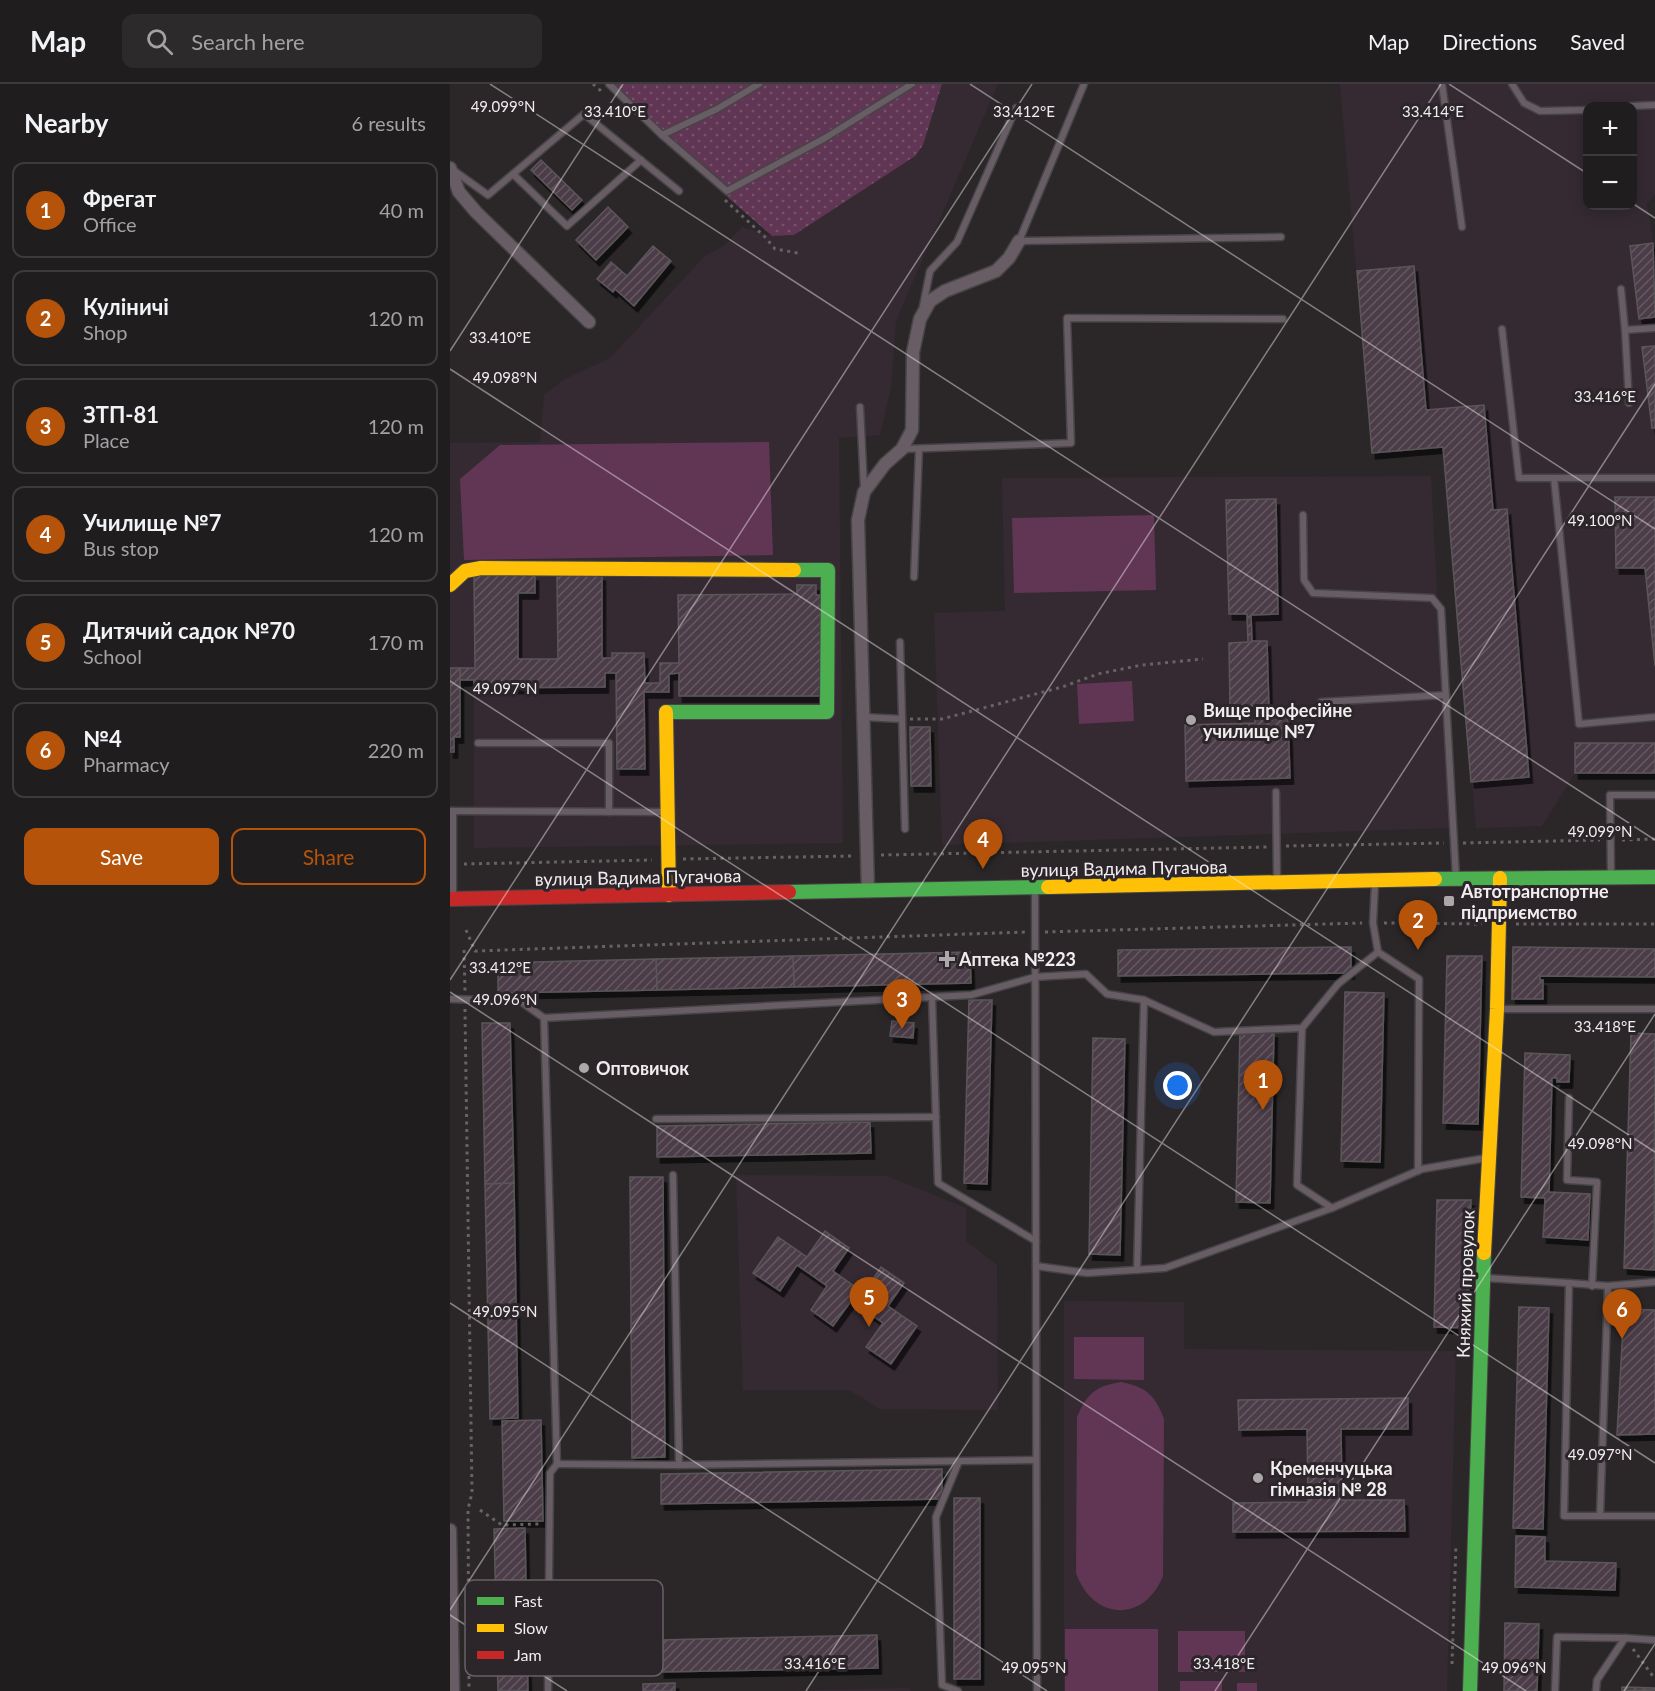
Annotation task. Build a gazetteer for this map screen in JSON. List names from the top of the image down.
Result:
{
  "streets": {
    "street": ["вулиця Вадима Пугачова", "Княжий провулок"]
  },
  "crossings": [
    ["вулиця Вадима Пугачова", "Княжий провулок"]
  ],
  "places": {
    "other": ["Вище професійне училище №7", "Оптовичок", "Кременчуцька гімназія № 28"],
    "transit": ["Автотранспортне підприємство"],
    "health": ["Аптека №223"]
  },
  "legend": ["Fast", "Slow", "Jam"],
  "page": {
    "header": "Map",
    "search": "Search here",
    "nav": ["Map", "Directions", "Saved"],
    "heading": ["Nearby", "6 results"],
    "map_buttons": ["+", "−"],
    "list": [
      {
        "mark": "1",
        "name": "Фрегат",
        "note": "Office",
        "value": "40 m"
      },
      {
        "mark": "2",
        "name": "Куліничі",
        "note": "Shop",
        "value": "120 m"
      },
      {
        "mark": "3",
        "name": "ЗТП-81",
        "note": "Place",
        "value": "120 m"
      },
      {
        "mark": "4",
        "name": "Училище №7",
        "note": "Bus stop",
        "value": "120 m"
      },
      {
        "mark": "5",
        "name": "Дитячий садок №70",
        "note": "School",
        "value": "170 m"
      },
      {
        "mark": "6",
        "name": "№4",
        "note": "Pharmacy",
        "value": "220 m"
      }
    ],
    "buttons": ["Save", "Share"],
    "pins": [
      "4",
      "2",
      "3",
      "1",
      "5",
      "6"
    ]
  },
  "coordinates": [
    "49.099°N",
    "33.410°E",
    "33.412°E",
    "33.414°E",
    "49.098°N",
    "33.416°E",
    "49.100°N",
    "49.097°N",
    "49.096°N",
    "33.418°E",
    "49.095°N"
  ]
}
